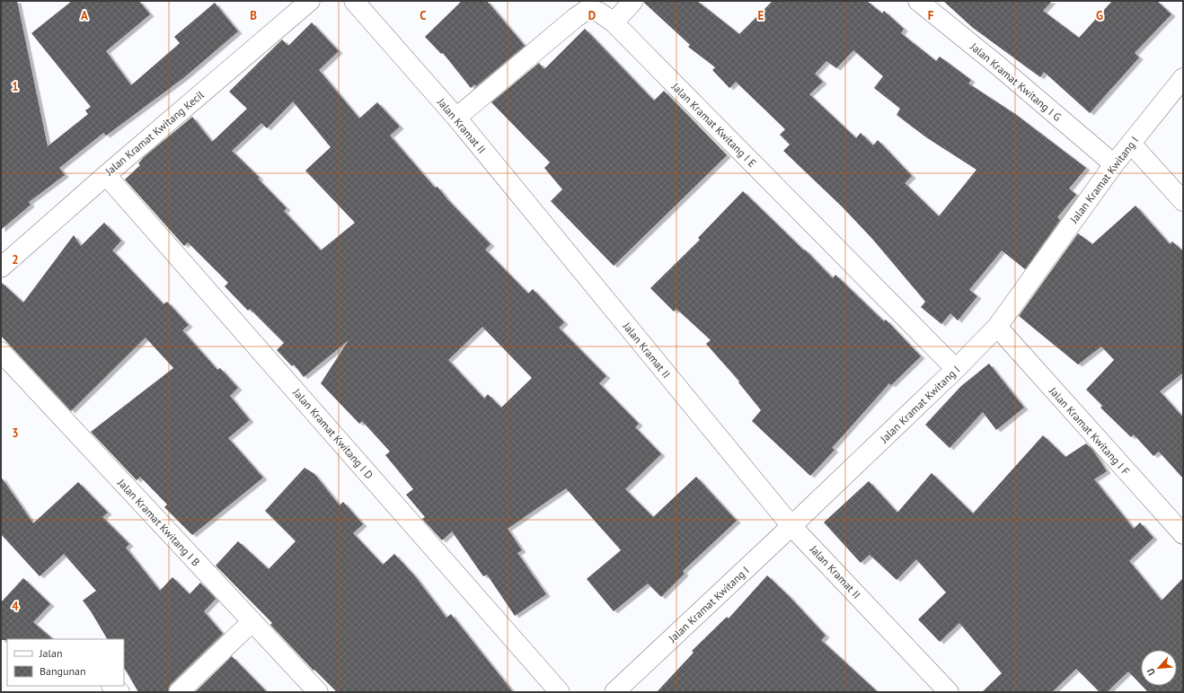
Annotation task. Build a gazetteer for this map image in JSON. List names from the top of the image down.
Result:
{
  "streets": {
    "street": [
      "Jalan Kramat Kwitang I G",
      "Jalan Kramat Kwitang I E",
      "Jalan Kramat II",
      "Jalan Kramat Kwitang Kecil",
      "Jalan Kramat Kwitang I",
      "Jalan Kramat Kwitang I F",
      "Jalan Kramat Kwitang I D",
      "Jalan Kramat Kwitang I B"
    ]
  },
  "crossings": [
    ["Jalan Kramat Kwitang I G", "Jalan Kramat Kwitang I"],
    ["Jalan Kramat Kwitang I E", "Jalan Kramat II"],
    ["Jalan Kramat Kwitang I E", "Jalan Kramat Kwitang I"],
    ["Jalan Kramat II", "Jalan Kramat Kwitang I"],
    ["Jalan Kramat Kwitang Kecil", "Jalan Kramat Kwitang I D"],
    ["Jalan Kramat Kwitang I", "Jalan Kramat Kwitang I F"]
  ],
  "legend": ["Jalan", "Bangunan"],
  "north": "bottom left",
  "grid": {
    "columns": [
      "A",
      "B",
      "C",
      "D",
      "E",
      "F",
      "G"
    ],
    "rows": [
      "1",
      "2",
      "3",
      "4"
    ]
  }
}
